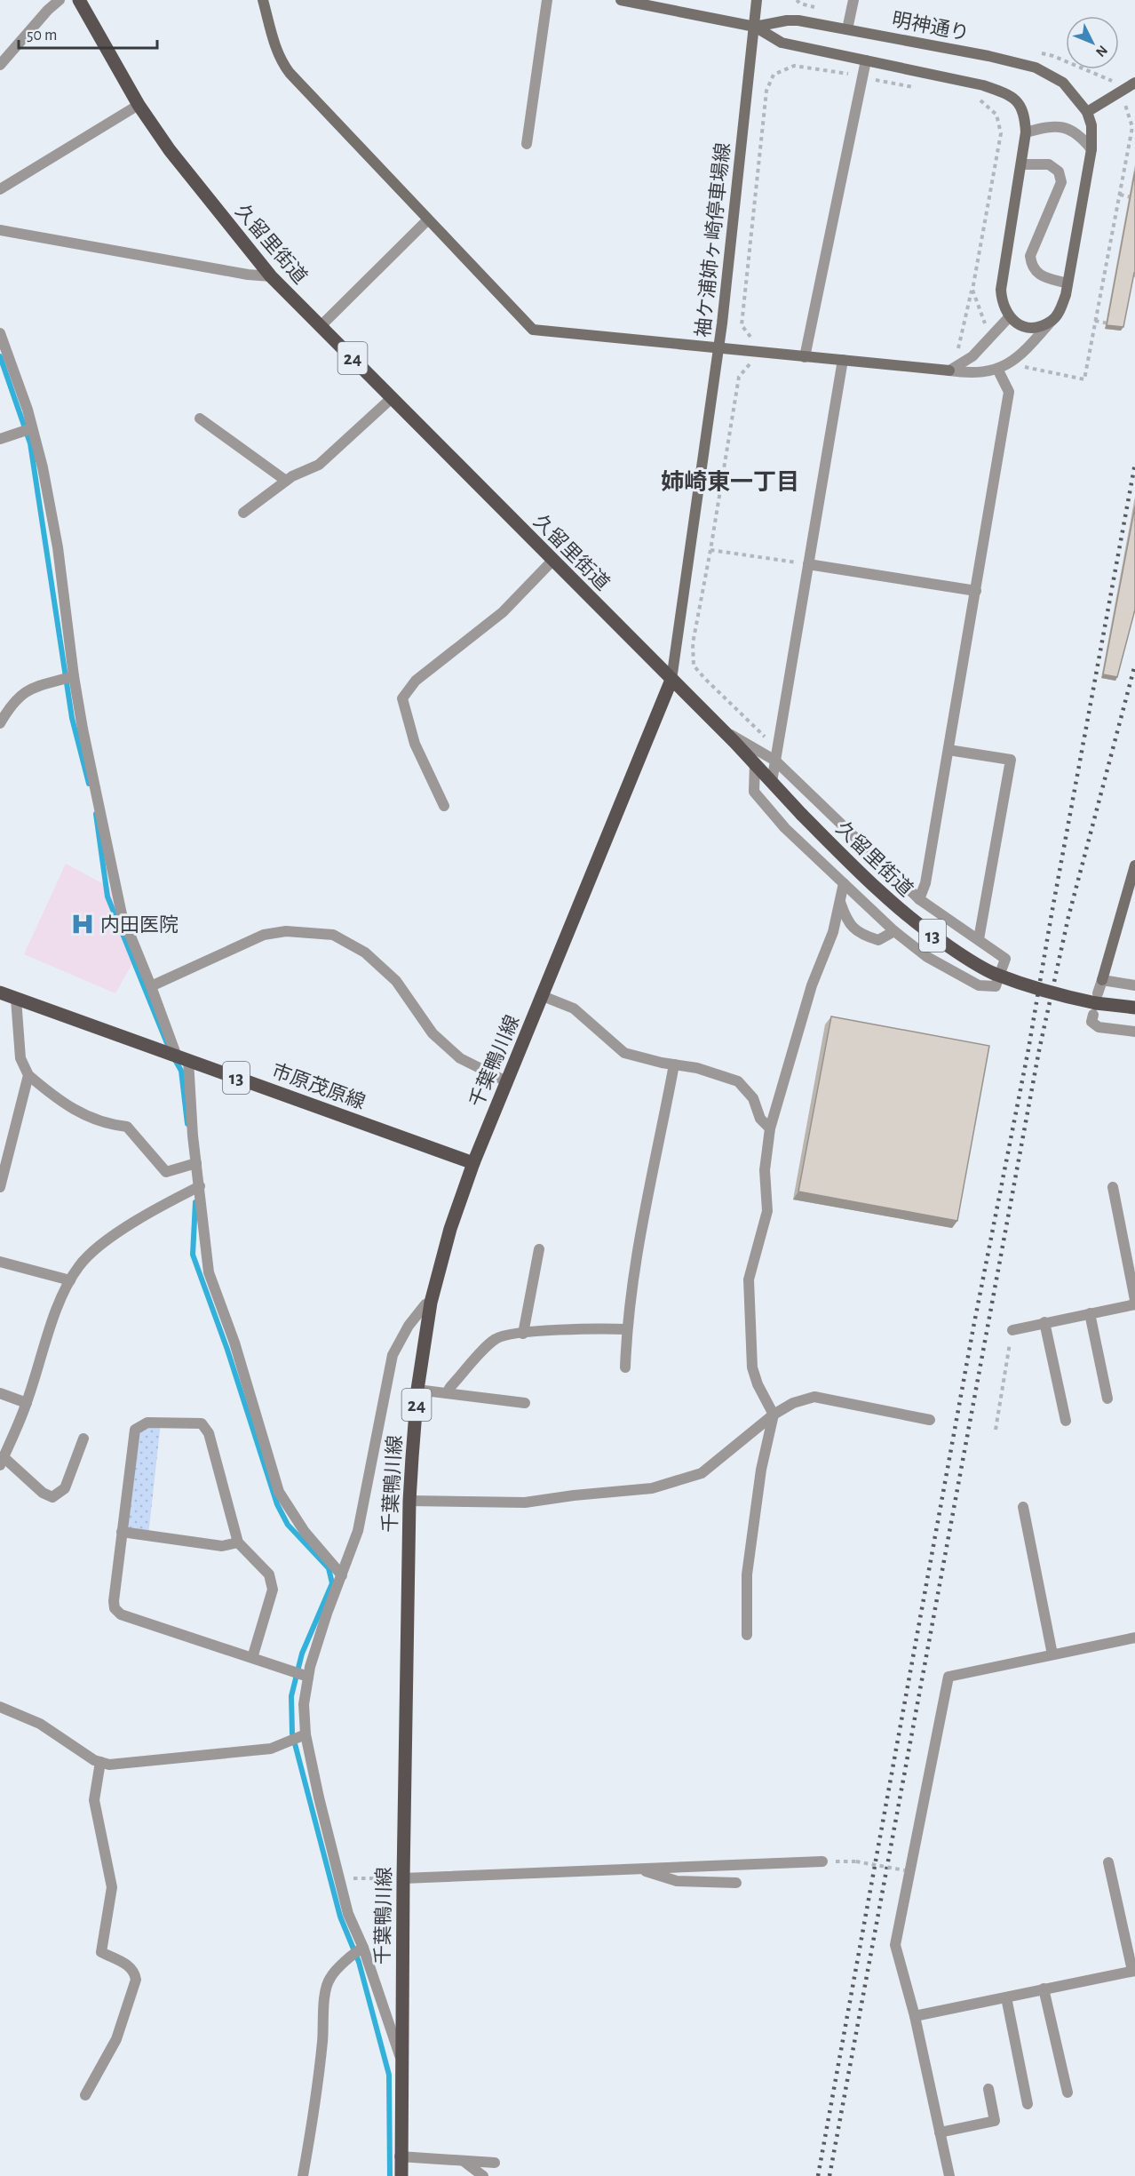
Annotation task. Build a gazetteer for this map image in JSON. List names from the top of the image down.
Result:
{
  "streets": {
    "main road": [
      "久留里街道",
      "24",
      "13",
      "千葉鴨川線",
      "市原茂原線"
    ],
    "street": ["明神通り", "袖ケ浦姉ヶ崎停車場線"]
  },
  "crossings": [
    ["明神通り", "袖ケ浦姉ヶ崎停車場線"],
    ["久留里街道", "千葉鴨川線"],
    ["千葉鴨川線", "市原茂原線"]
  ],
  "districts": ["姉崎東一丁目"],
  "places": {
    "hospital": ["内田医院"]
  },
  "scale_bar": "50 m",
  "north": "bottom right"
}
